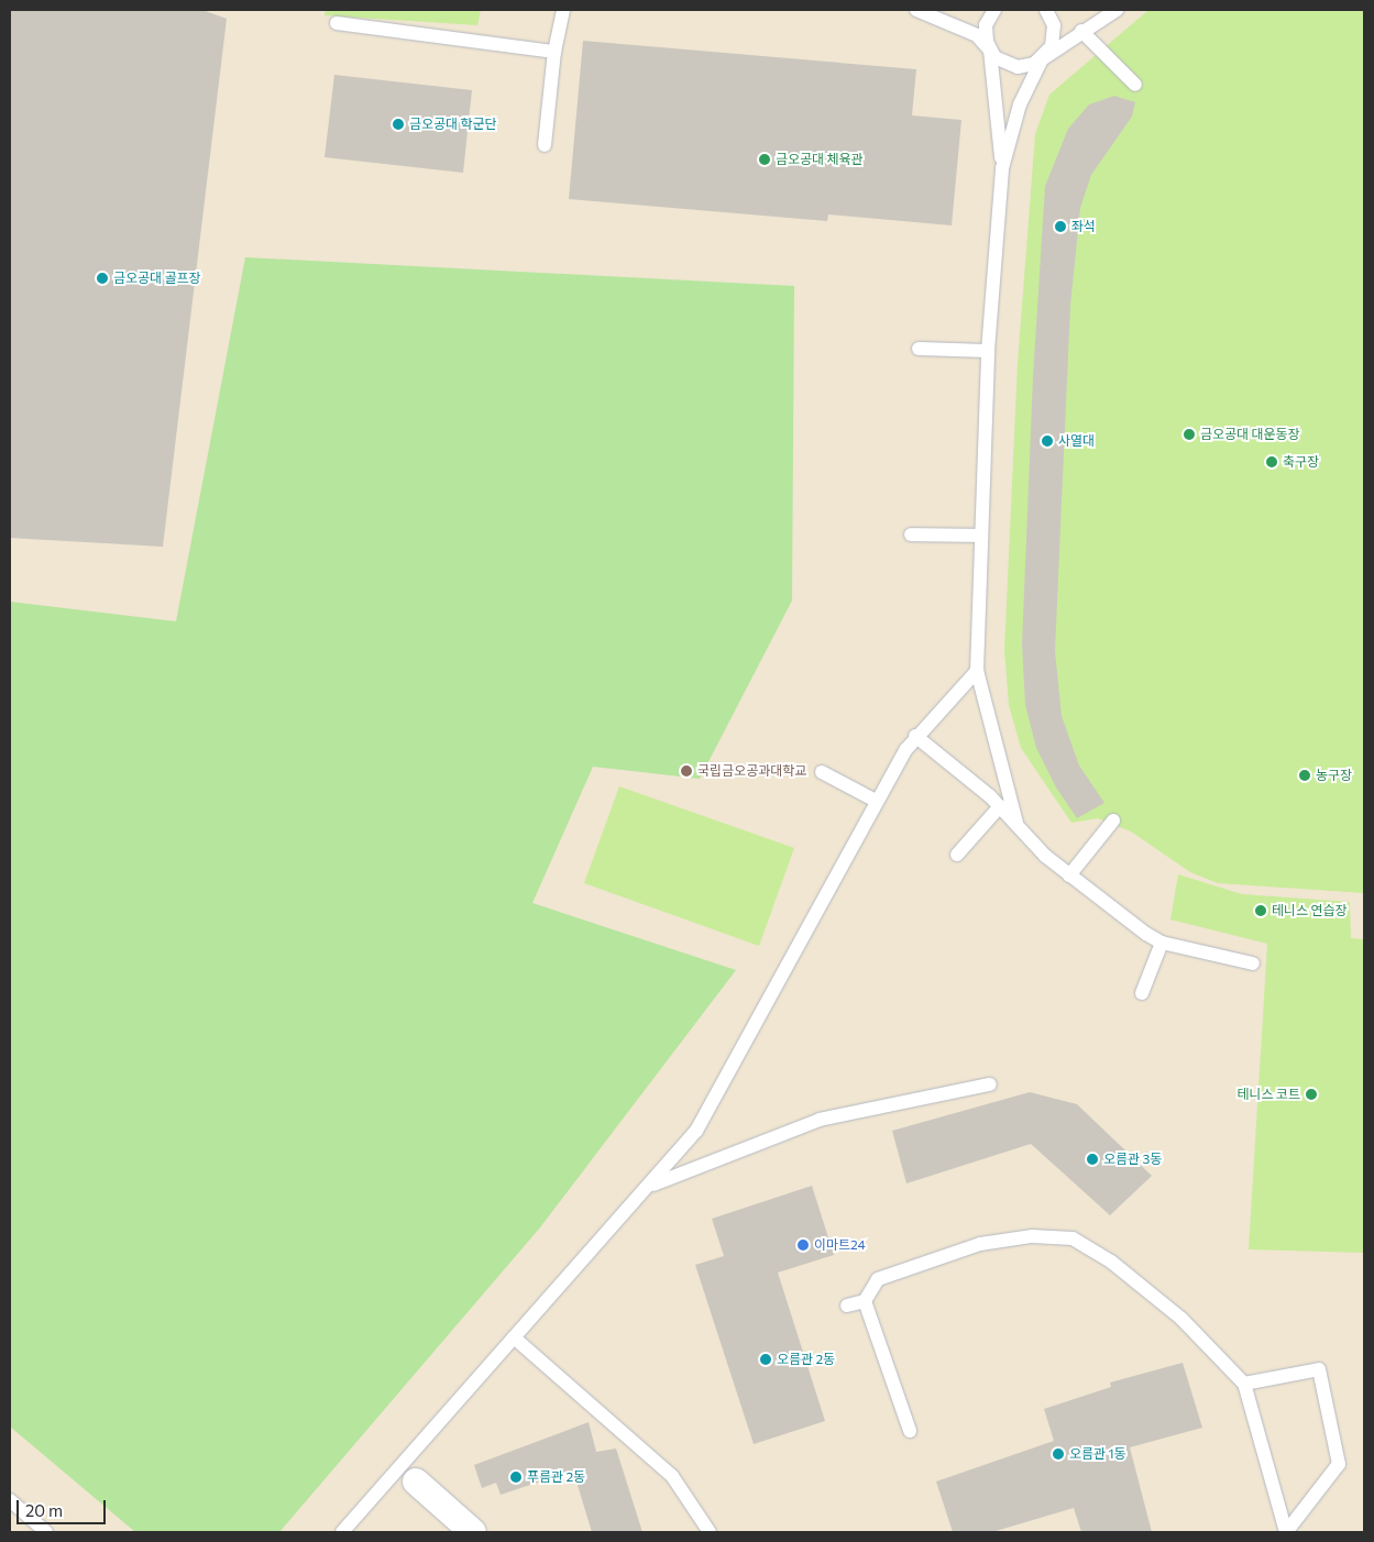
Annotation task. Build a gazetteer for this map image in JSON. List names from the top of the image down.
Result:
{
  "places": [
    "금오공대 학군단",
    "금오공대 체육관",
    "좌석",
    "금오공대 골프장",
    "금오공대 대운동장",
    "사열대",
    "축구장",
    "국립금오공과대학교",
    "농구장",
    "테니스 연습장",
    "테니스 코트",
    "오름관 3동",
    "이마트24",
    "오름관 2동",
    "오름관 1동",
    "푸름관 2동"
  ],
  "scale_bar": "20 m"
}
